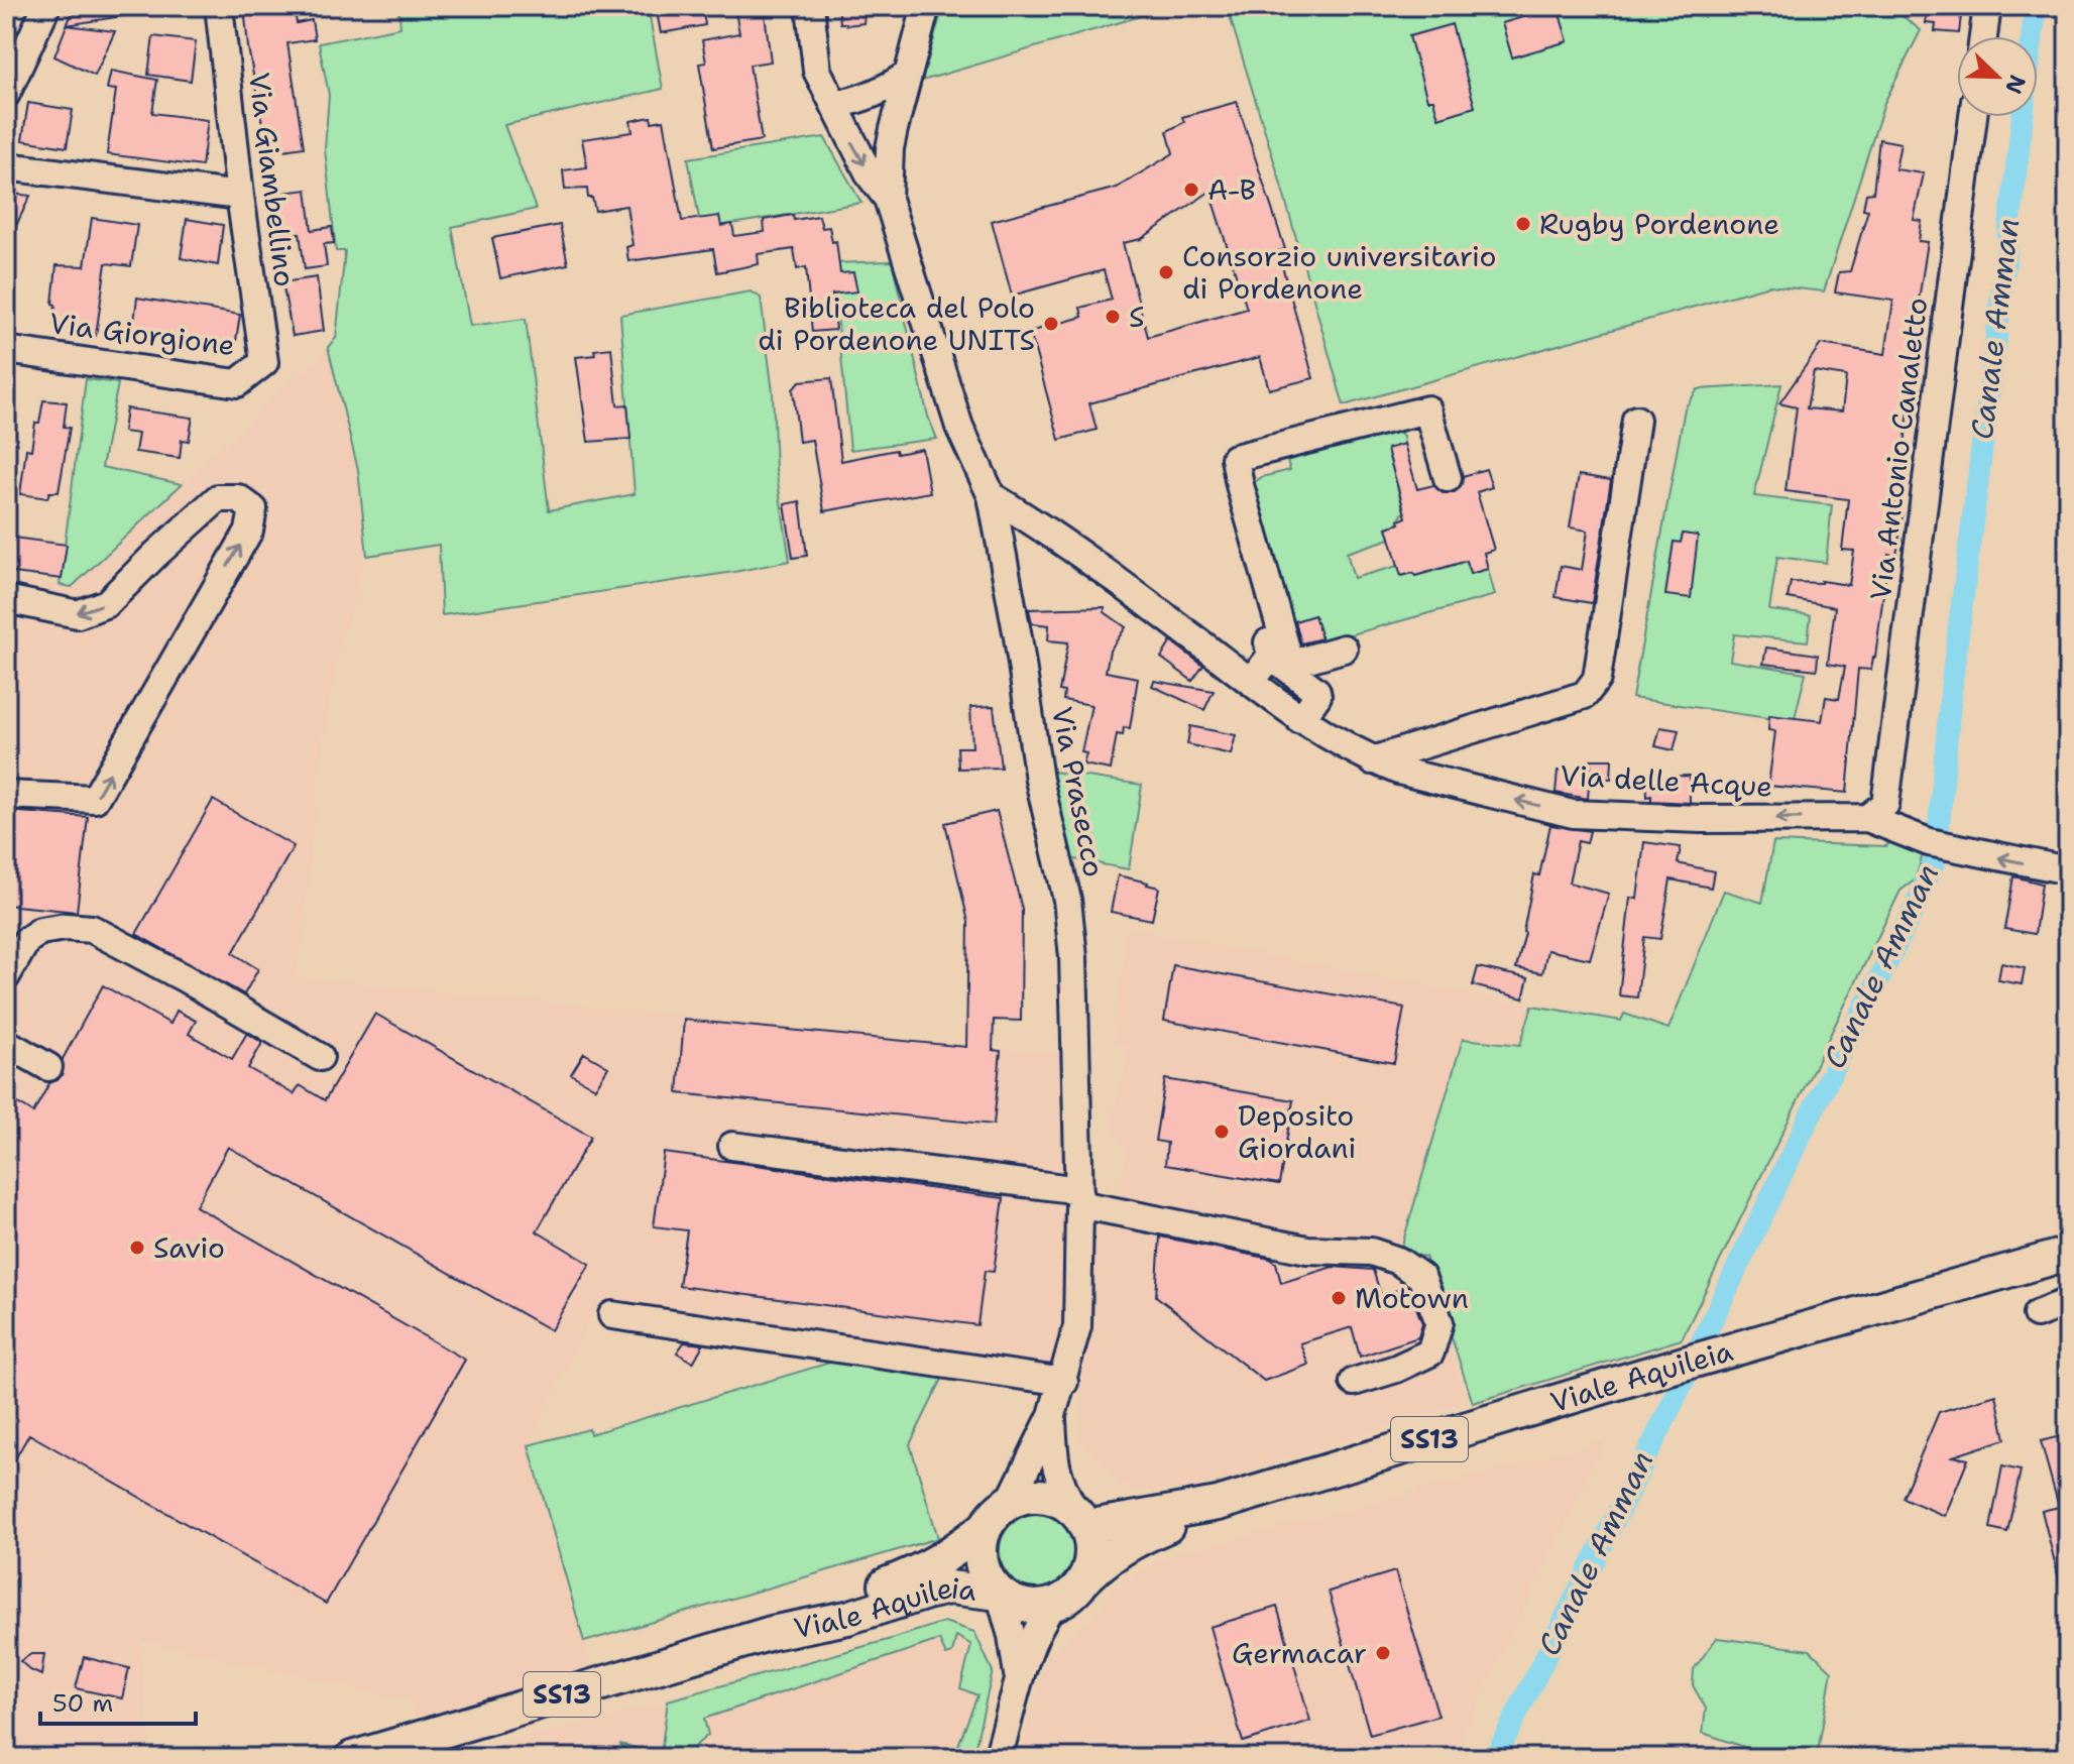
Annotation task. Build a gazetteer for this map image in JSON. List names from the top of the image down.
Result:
{
  "streets": {
    "main road": ["Viale Aquileia", "SS13"],
    "street": [
      "Via Giambellino",
      "Via Giorgione",
      "Via Antonio Canaletto",
      "Via delle Acque",
      "Via Prasecco"
    ]
  },
  "crossings": [
    ["Via Giambellino", "Via Giorgione"],
    ["Via Antonio Canaletto", "Via delle Acque"],
    ["Via delle Acque", "Via Prasecco"],
    ["Via Prasecco", "Viale Aquileia"]
  ],
  "one_way": ["Via delle Acque"],
  "water": ["Canale Amman"],
  "places": [
    "A-B",
    "Rugby Pordenone",
    "Consorzio universitario di Pordenone",
    "S",
    "Biblioteca del Polo di Pordenone UNITS",
    "Deposito Giordani",
    "Savio",
    "Motown",
    "Germacar"
  ],
  "scale_bar": "50 m",
  "north": "bottom right"
}
